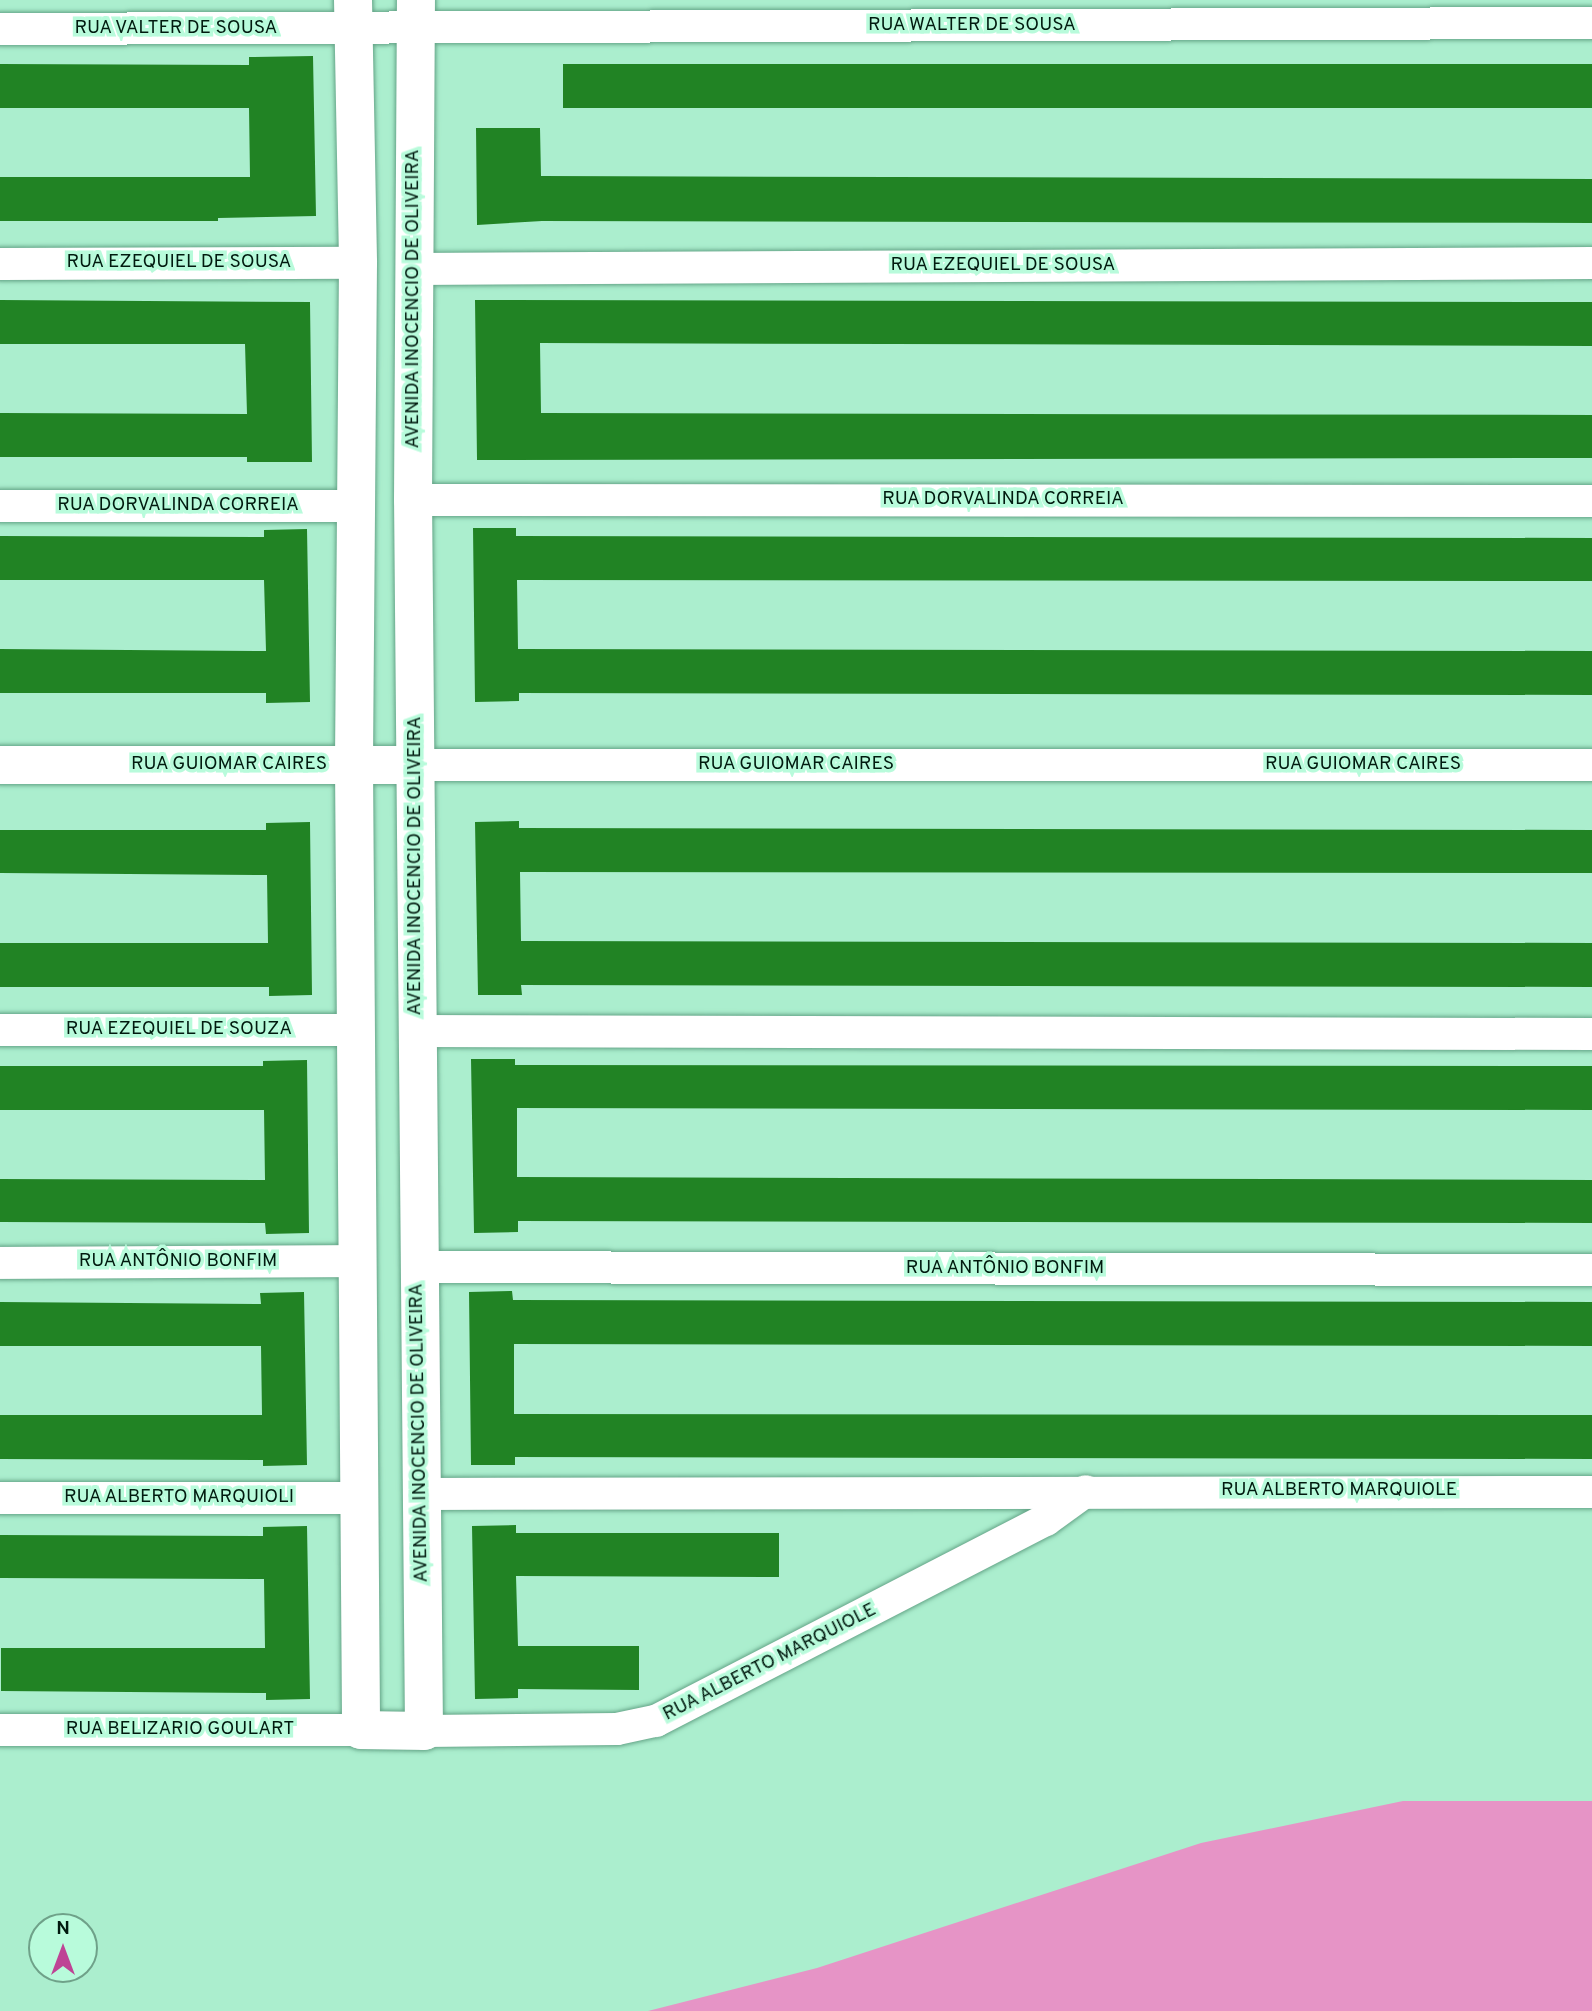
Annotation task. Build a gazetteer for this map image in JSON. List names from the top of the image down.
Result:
{
  "streets": {
    "street": [
      "RUA WALTER DE SOUSA",
      "RUA VALTER DE SOUSA",
      "RUA EZEQUIEL DE SOUSA",
      "AVENIDA INOCENCIO DE OLIVEIRA",
      "RUA DORVALINDA CORREIA",
      "RUA GUIOMAR CAIRES",
      "RUA EZEQUIEL DE SOUZA",
      "RUA ANTÔNIO BONFIM",
      "RUA ALBERTO MARQUIOLE",
      "RUA ALBERTO MARQUIOLI",
      "RUA BELIZARIO GOULART"
    ]
  },
  "crossings": [
    ["RUA WALTER DE SOUSA", "RUA VALTER DE SOUSA"],
    ["RUA WALTER DE SOUSA", "AVENIDA INOCENCIO DE OLIVEIRA"],
    ["RUA EZEQUIEL DE SOUSA", "AVENIDA INOCENCIO DE OLIVEIRA"],
    ["AVENIDA INOCENCIO DE OLIVEIRA", "RUA DORVALINDA CORREIA"],
    ["AVENIDA INOCENCIO DE OLIVEIRA", "RUA GUIOMAR CAIRES"],
    ["AVENIDA INOCENCIO DE OLIVEIRA", "RUA ANTÔNIO BONFIM"],
    ["AVENIDA INOCENCIO DE OLIVEIRA", "RUA ALBERTO MARQUIOLE"]
  ],
  "north": "top"
}
